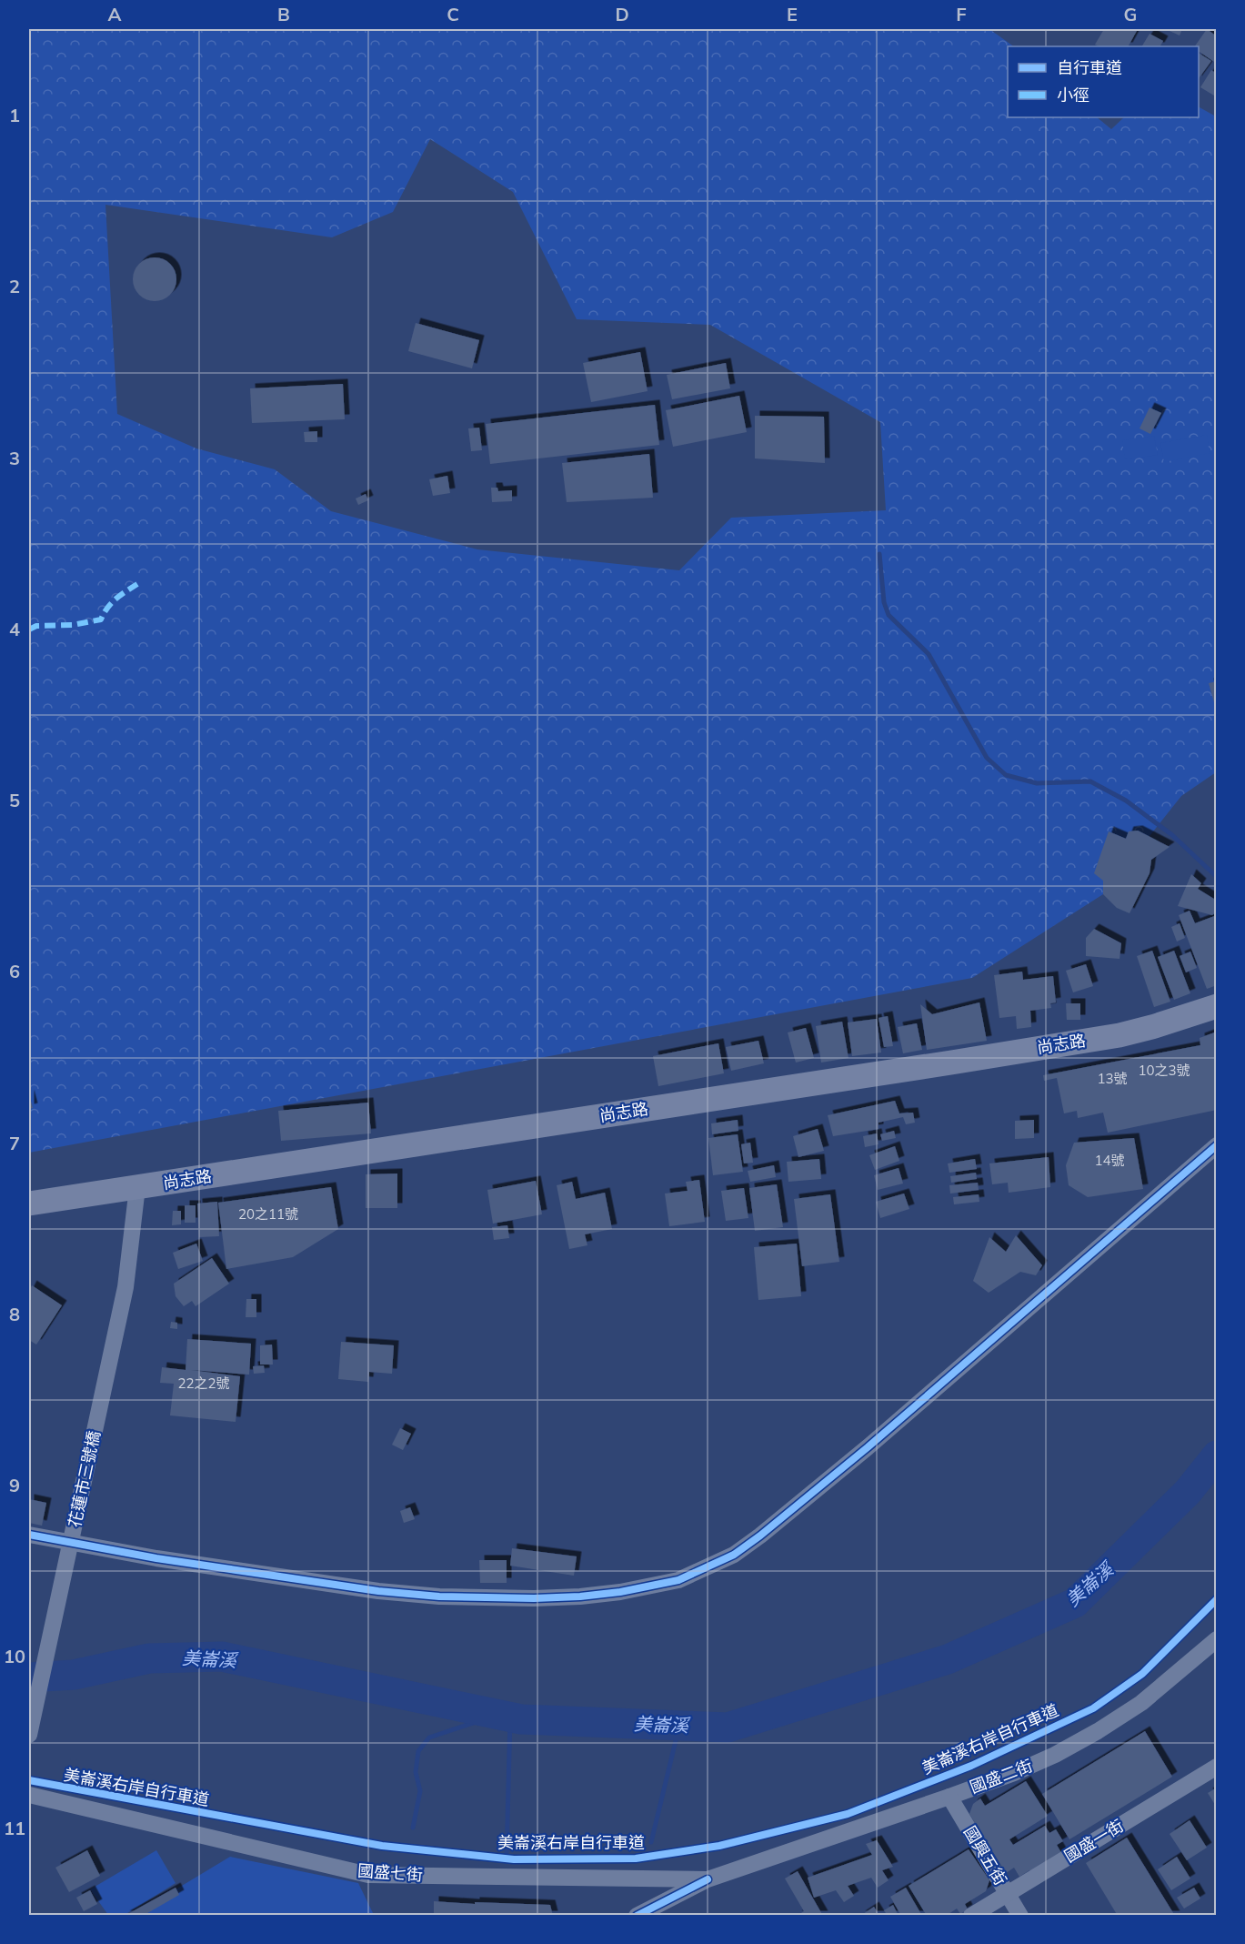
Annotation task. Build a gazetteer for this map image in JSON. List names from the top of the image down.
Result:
{
  "streets": {
    "street": [
      "尚志路",
      "花蓮市三號橋",
      "國盛二街",
      "國盛一街",
      "國興五街",
      "國盛七街"
    ],
    "cycle path": ["美崙溪右岸自行車道"]
  },
  "crossings": [
    ["尚志路", "花蓮市三號橋"],
    ["國盛二街", "國興五街"],
    ["國盛二街", "國盛七街"],
    ["國盛一街", "國興五街"]
  ],
  "water": ["美崙溪"],
  "house_numbers": [
    "10之3號",
    "13號",
    "14號",
    "20之11號",
    "22之2號"
  ],
  "legend": ["自行車道", "小徑"],
  "grid": {
    "columns": [
      "A",
      "B",
      "C",
      "D",
      "E",
      "F",
      "G"
    ],
    "rows": [
      "1",
      "2",
      "3",
      "4",
      "5",
      "6",
      "7",
      "8",
      "9",
      "10",
      "11"
    ]
  }
}
